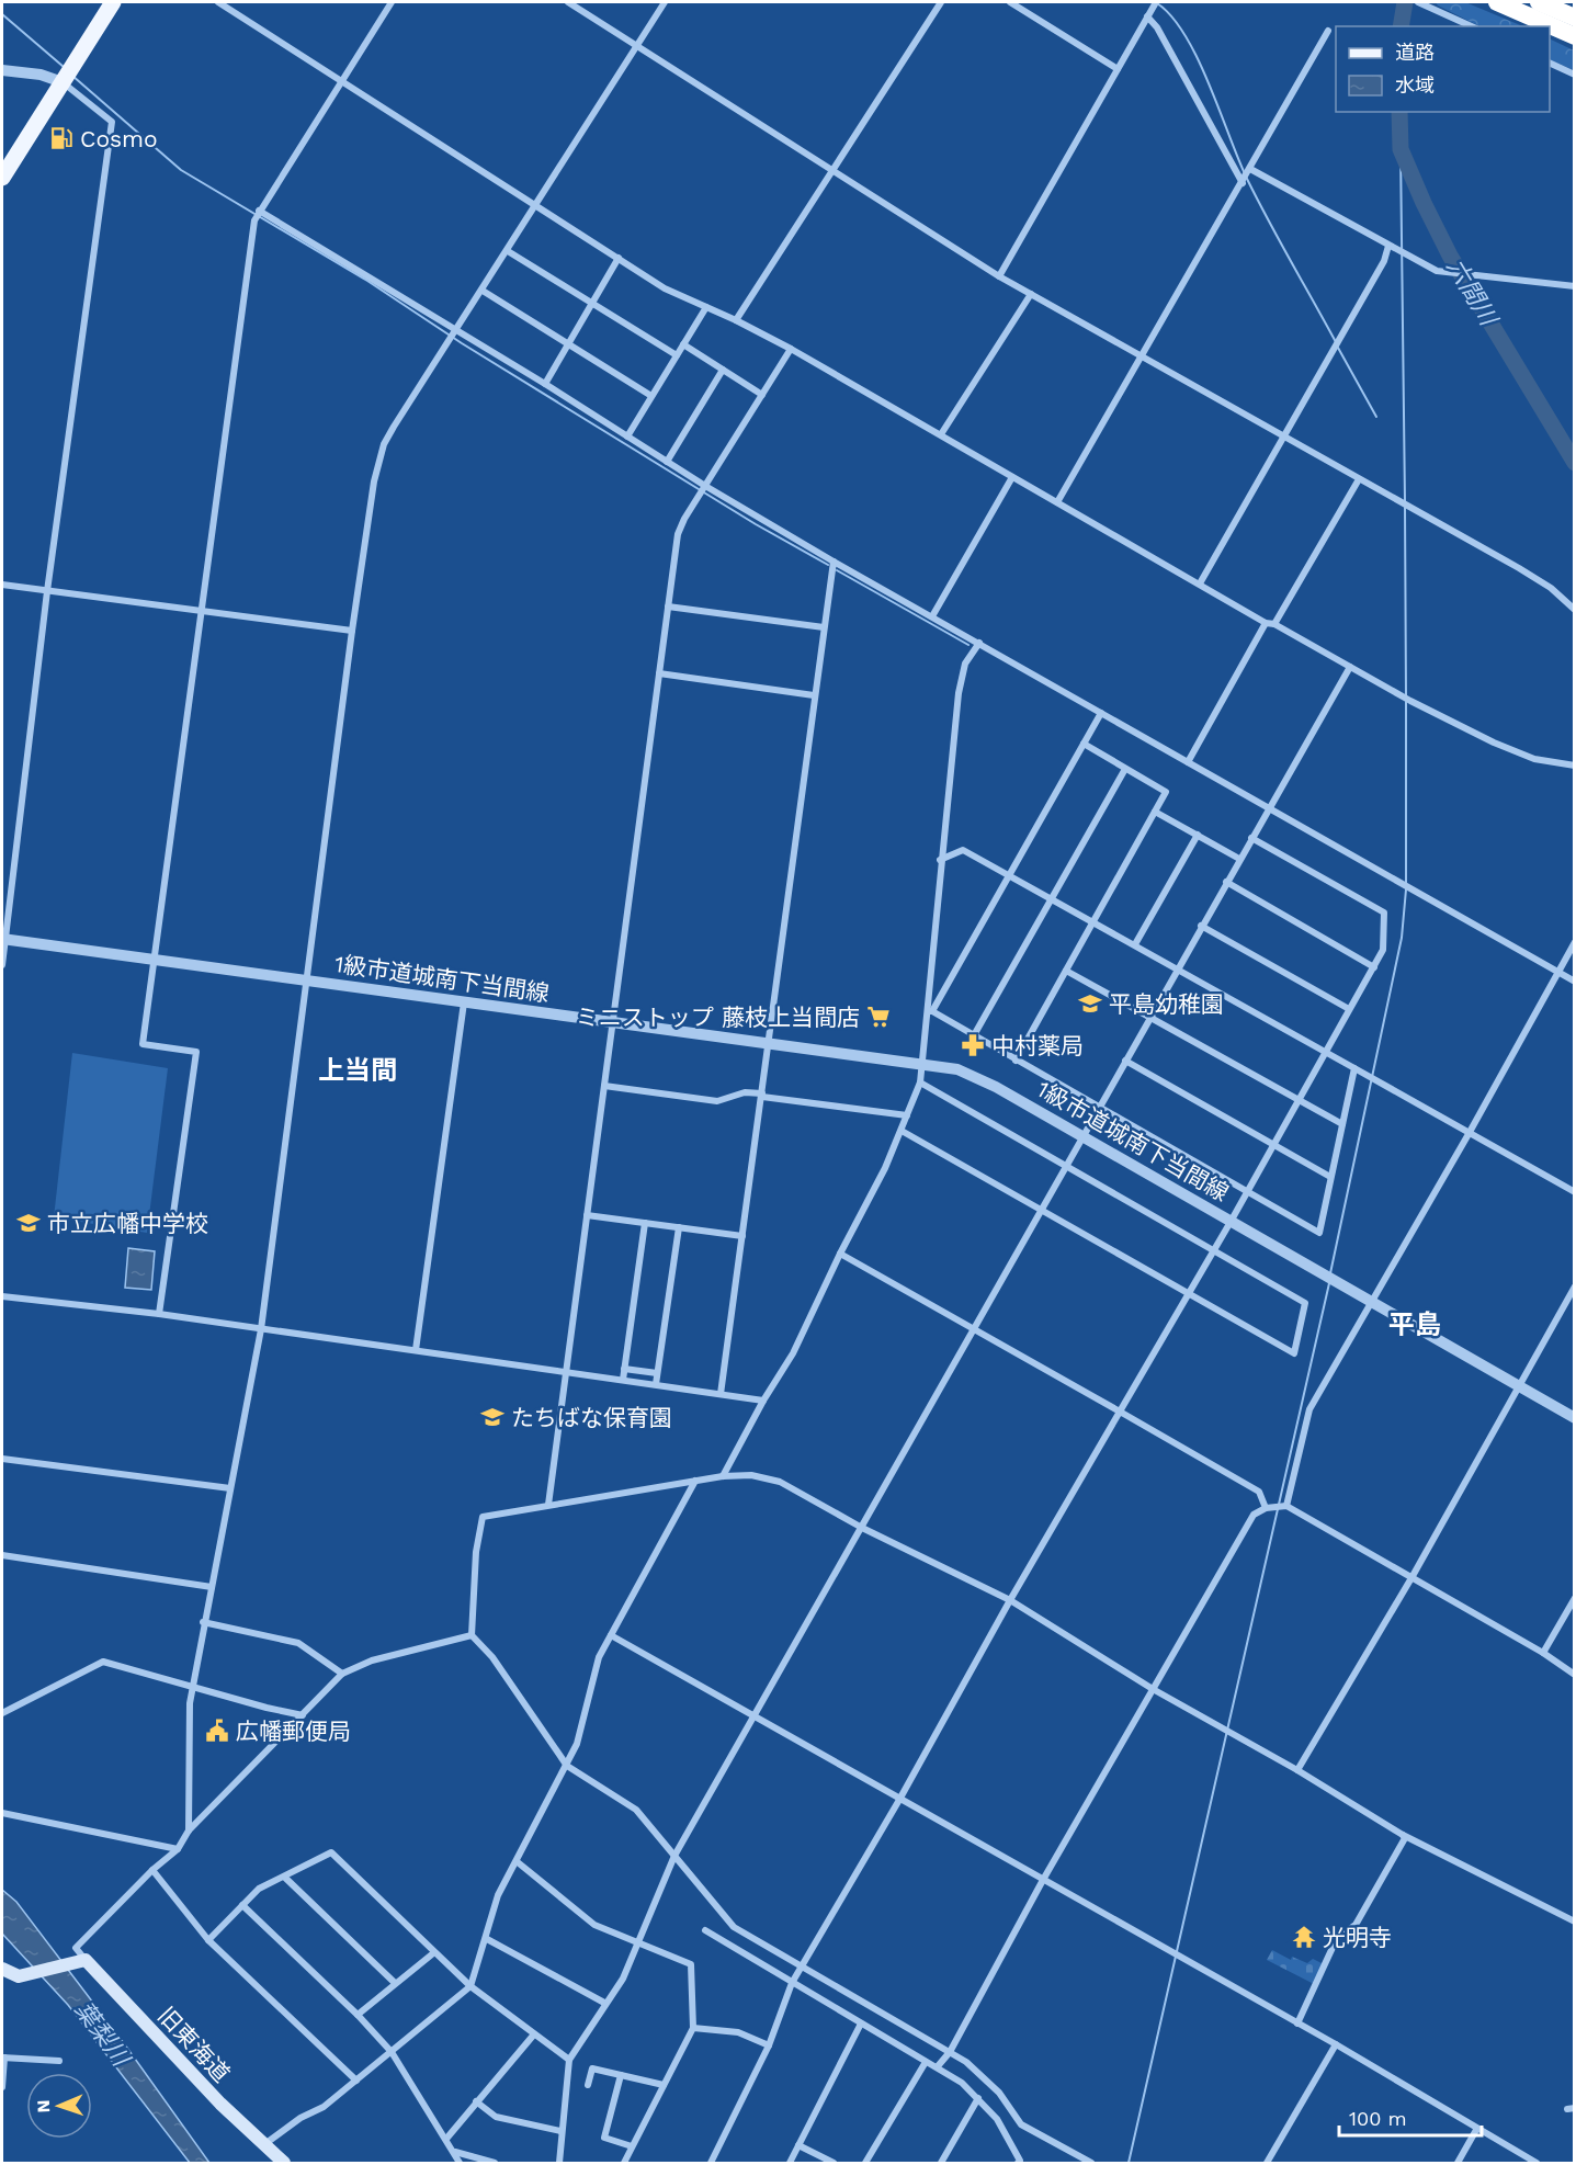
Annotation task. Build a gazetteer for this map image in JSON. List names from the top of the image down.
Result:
{
  "streets": {
    "main road": ["旧東海道"],
    "street": ["1級市道城南下当間線"]
  },
  "districts": ["上当間", "平島"],
  "water": ["六間川", "葉梨川"],
  "places": {
    "fuel station": ["Cosmo"],
    "school or university": ["平島幼稚園", "市立広幡中学校", "たちばな保育園"],
    "supermarket": ["ミニストップ 藤枝上当間店"],
    "pharmacy": ["中村薬局"],
    "public building": ["広幡郵便局"],
    "temple": ["光明寺"]
  },
  "legend": ["道路", "水域"],
  "scale_bar": "100 m",
  "north": "left"
}
